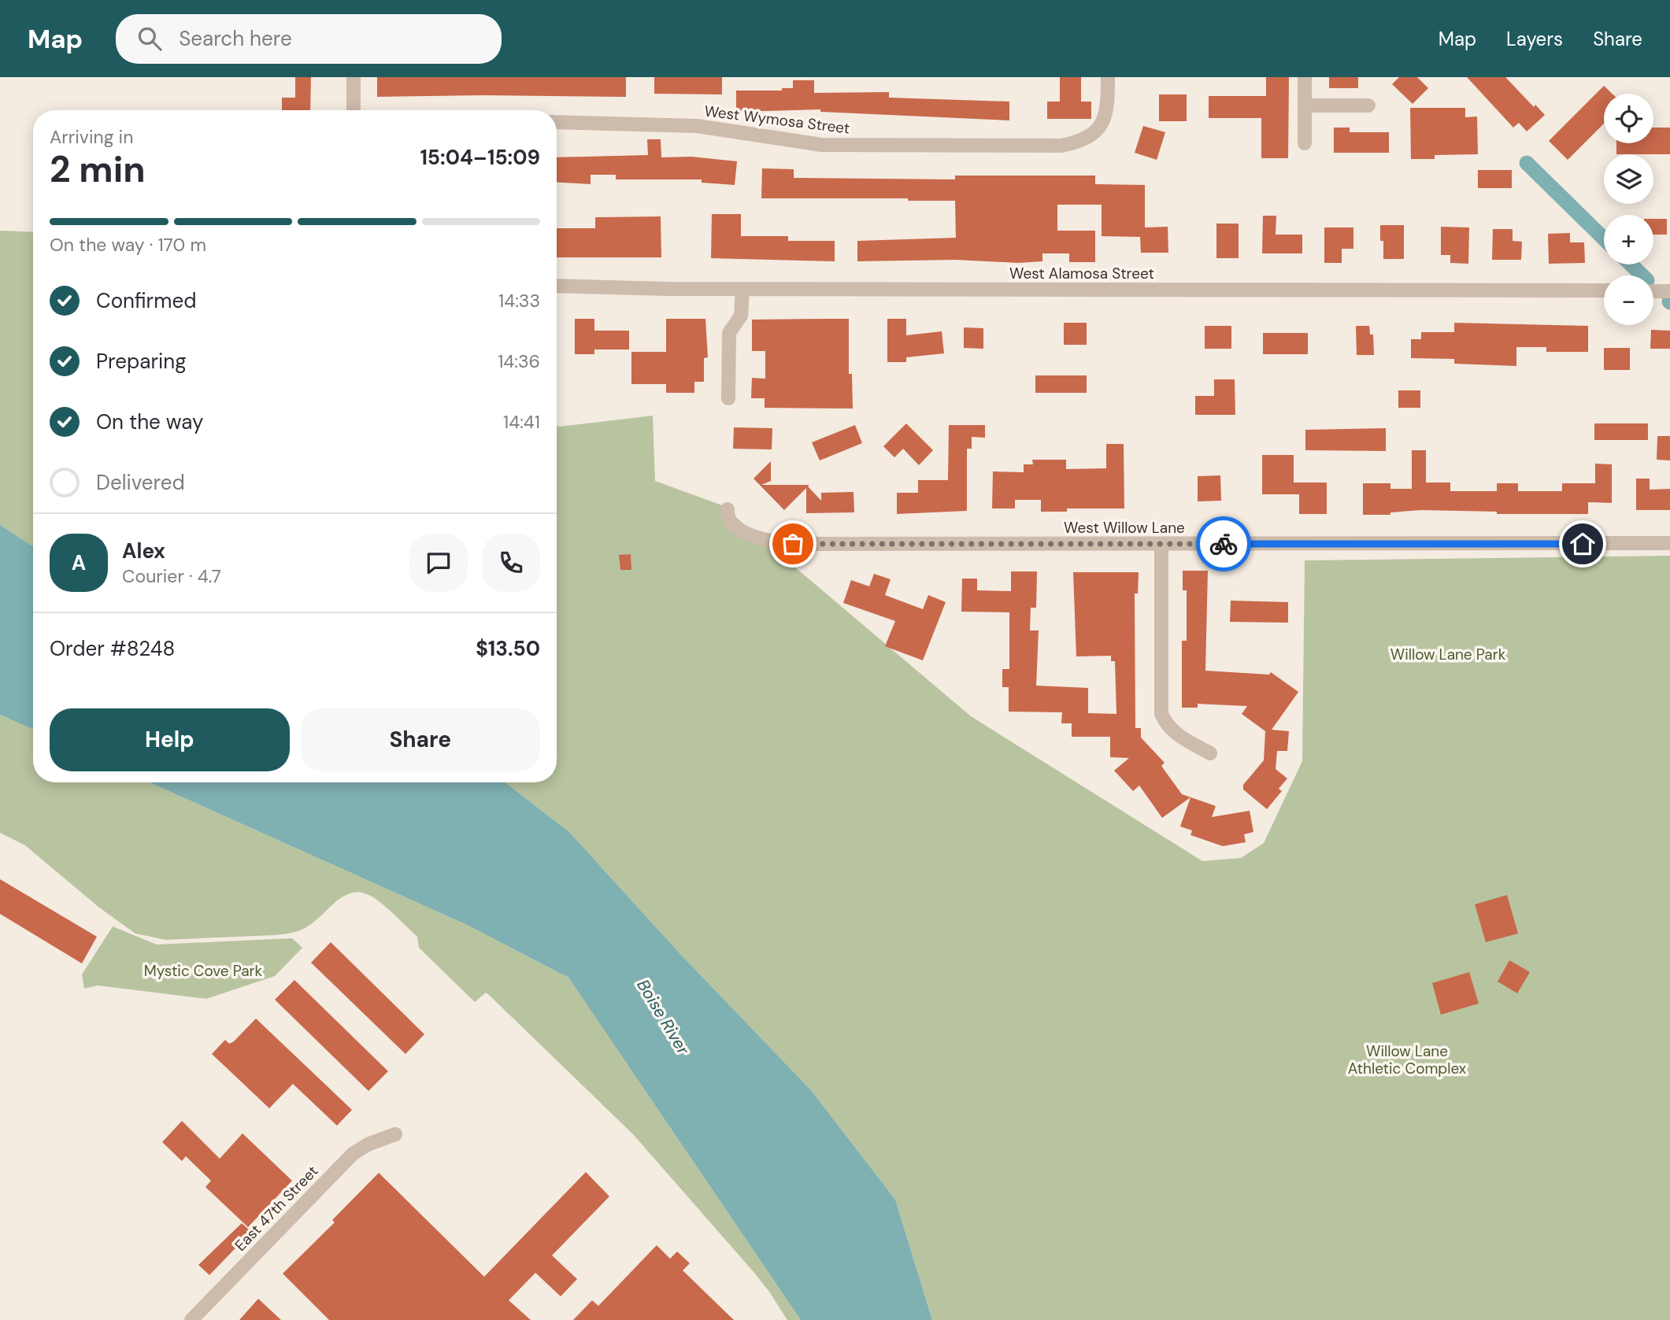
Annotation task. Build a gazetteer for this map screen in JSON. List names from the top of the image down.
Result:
{
  "streets": {
    "street": [
      "West Wymosa Street",
      "West Alamosa Street",
      "West Willow Lane",
      "East 47th Street"
    ]
  },
  "water": ["Boise River"],
  "parks": ["Willow Lane Park", "Mystic Cove Park", "Willow Lane Athletic Complex"],
  "page": {
    "header": "Map",
    "search": "Search here",
    "nav": ["Map", "Layers", "Share"],
    "map_buttons": ["+", "−"],
    "heading": ["2 min", "Arriving in", "15:04–15:09"],
    "panel": [
      "Alex",
      "Courier · 4.7",
      "Order #8248",
      "$13.50"
    ],
    "bar": "On the way · 170 m",
    "list": [
      ["Confirmed", "14:33"],
      ["Preparing", "14:36"],
      ["On the way", "14:41"],
      "Delivered"
    ],
    "round": "A",
    "buttons": ["Help", "Share"]
  }
}
